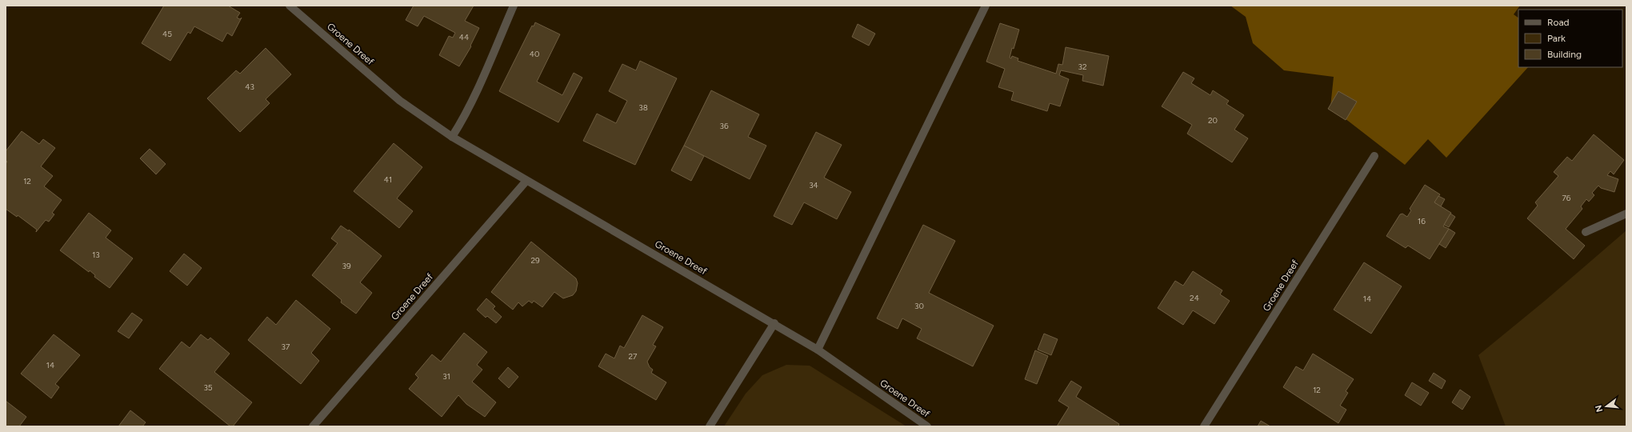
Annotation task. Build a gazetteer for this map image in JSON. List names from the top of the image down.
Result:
{
  "streets": {
    "street": ["Groene Dreef"]
  },
  "house_numbers": [
    "45",
    "44",
    "40",
    "32",
    "43",
    "38",
    "20",
    "36",
    "41",
    "12",
    "34",
    "76",
    "16",
    "13",
    "29",
    "39",
    "24",
    "14",
    "30",
    "37",
    "27",
    "14",
    "31",
    "35",
    "12"
  ],
  "legend": ["Road", "Park", "Building"],
  "north": "left"
}
